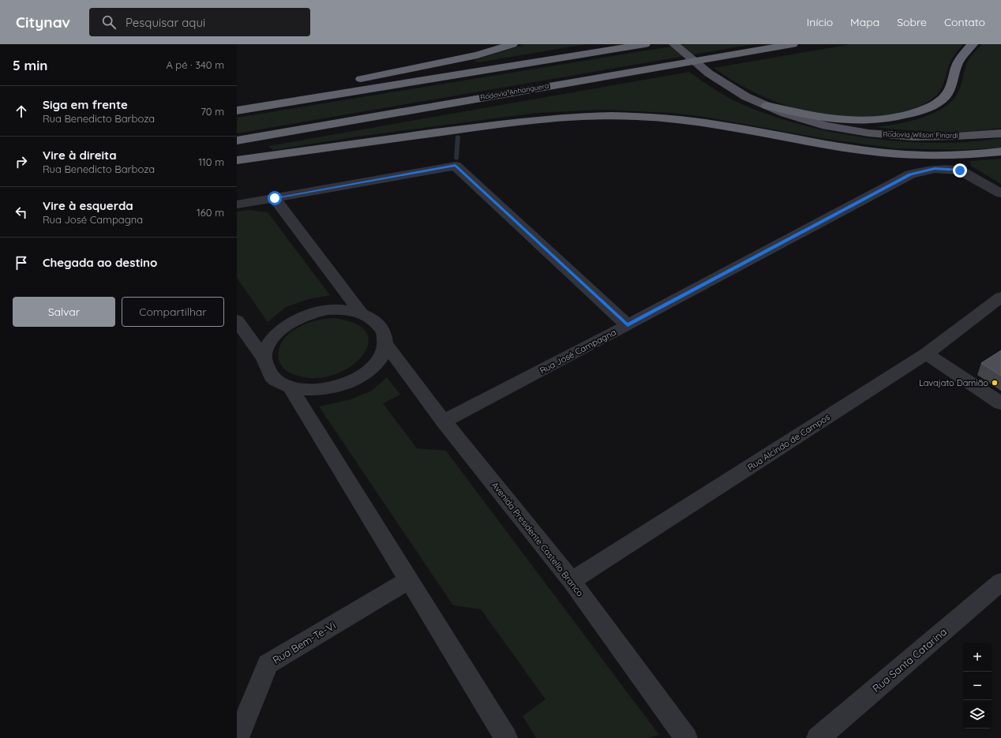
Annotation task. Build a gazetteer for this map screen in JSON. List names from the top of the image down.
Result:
{
  "streets": {
    "highway": ["Rodovia Anhanguera"],
    "main road": ["Rodovia Wilson Finardi"],
    "street": [
      "Rua José Campagna",
      "Rua Alcindo de Campos",
      "Avenida Presidente Castello Branco",
      "Rua Bem-Te-Vi",
      "Rua Santa Catarina"
    ]
  },
  "crossings": [
    ["Rua José Campagna", "Avenida Presidente Castello Branco"],
    ["Rua Alcindo de Campos", "Avenida Presidente Castello Branco"]
  ],
  "places": ["Lavajato Damião"],
  "page": {
    "header": "Citynav",
    "search": "Pesquisar aqui",
    "nav": [
      "Início",
      "Mapa",
      "Sobre",
      "Contato"
    ],
    "heading": ["5 min", "A pé · 340 m"],
    "list": [
      ["Siga em frente", "Rua Benedicto Barboza", "70 m"],
      ["Vire à direita", "Rua Benedicto Barboza", "110 m"],
      ["Vire à esquerda", "Rua José Campagna", "160 m"],
      "Chegada ao destino"
    ],
    "buttons": ["Salvar", "Compartilhar"],
    "map_buttons": ["+", "−"]
  }
}
